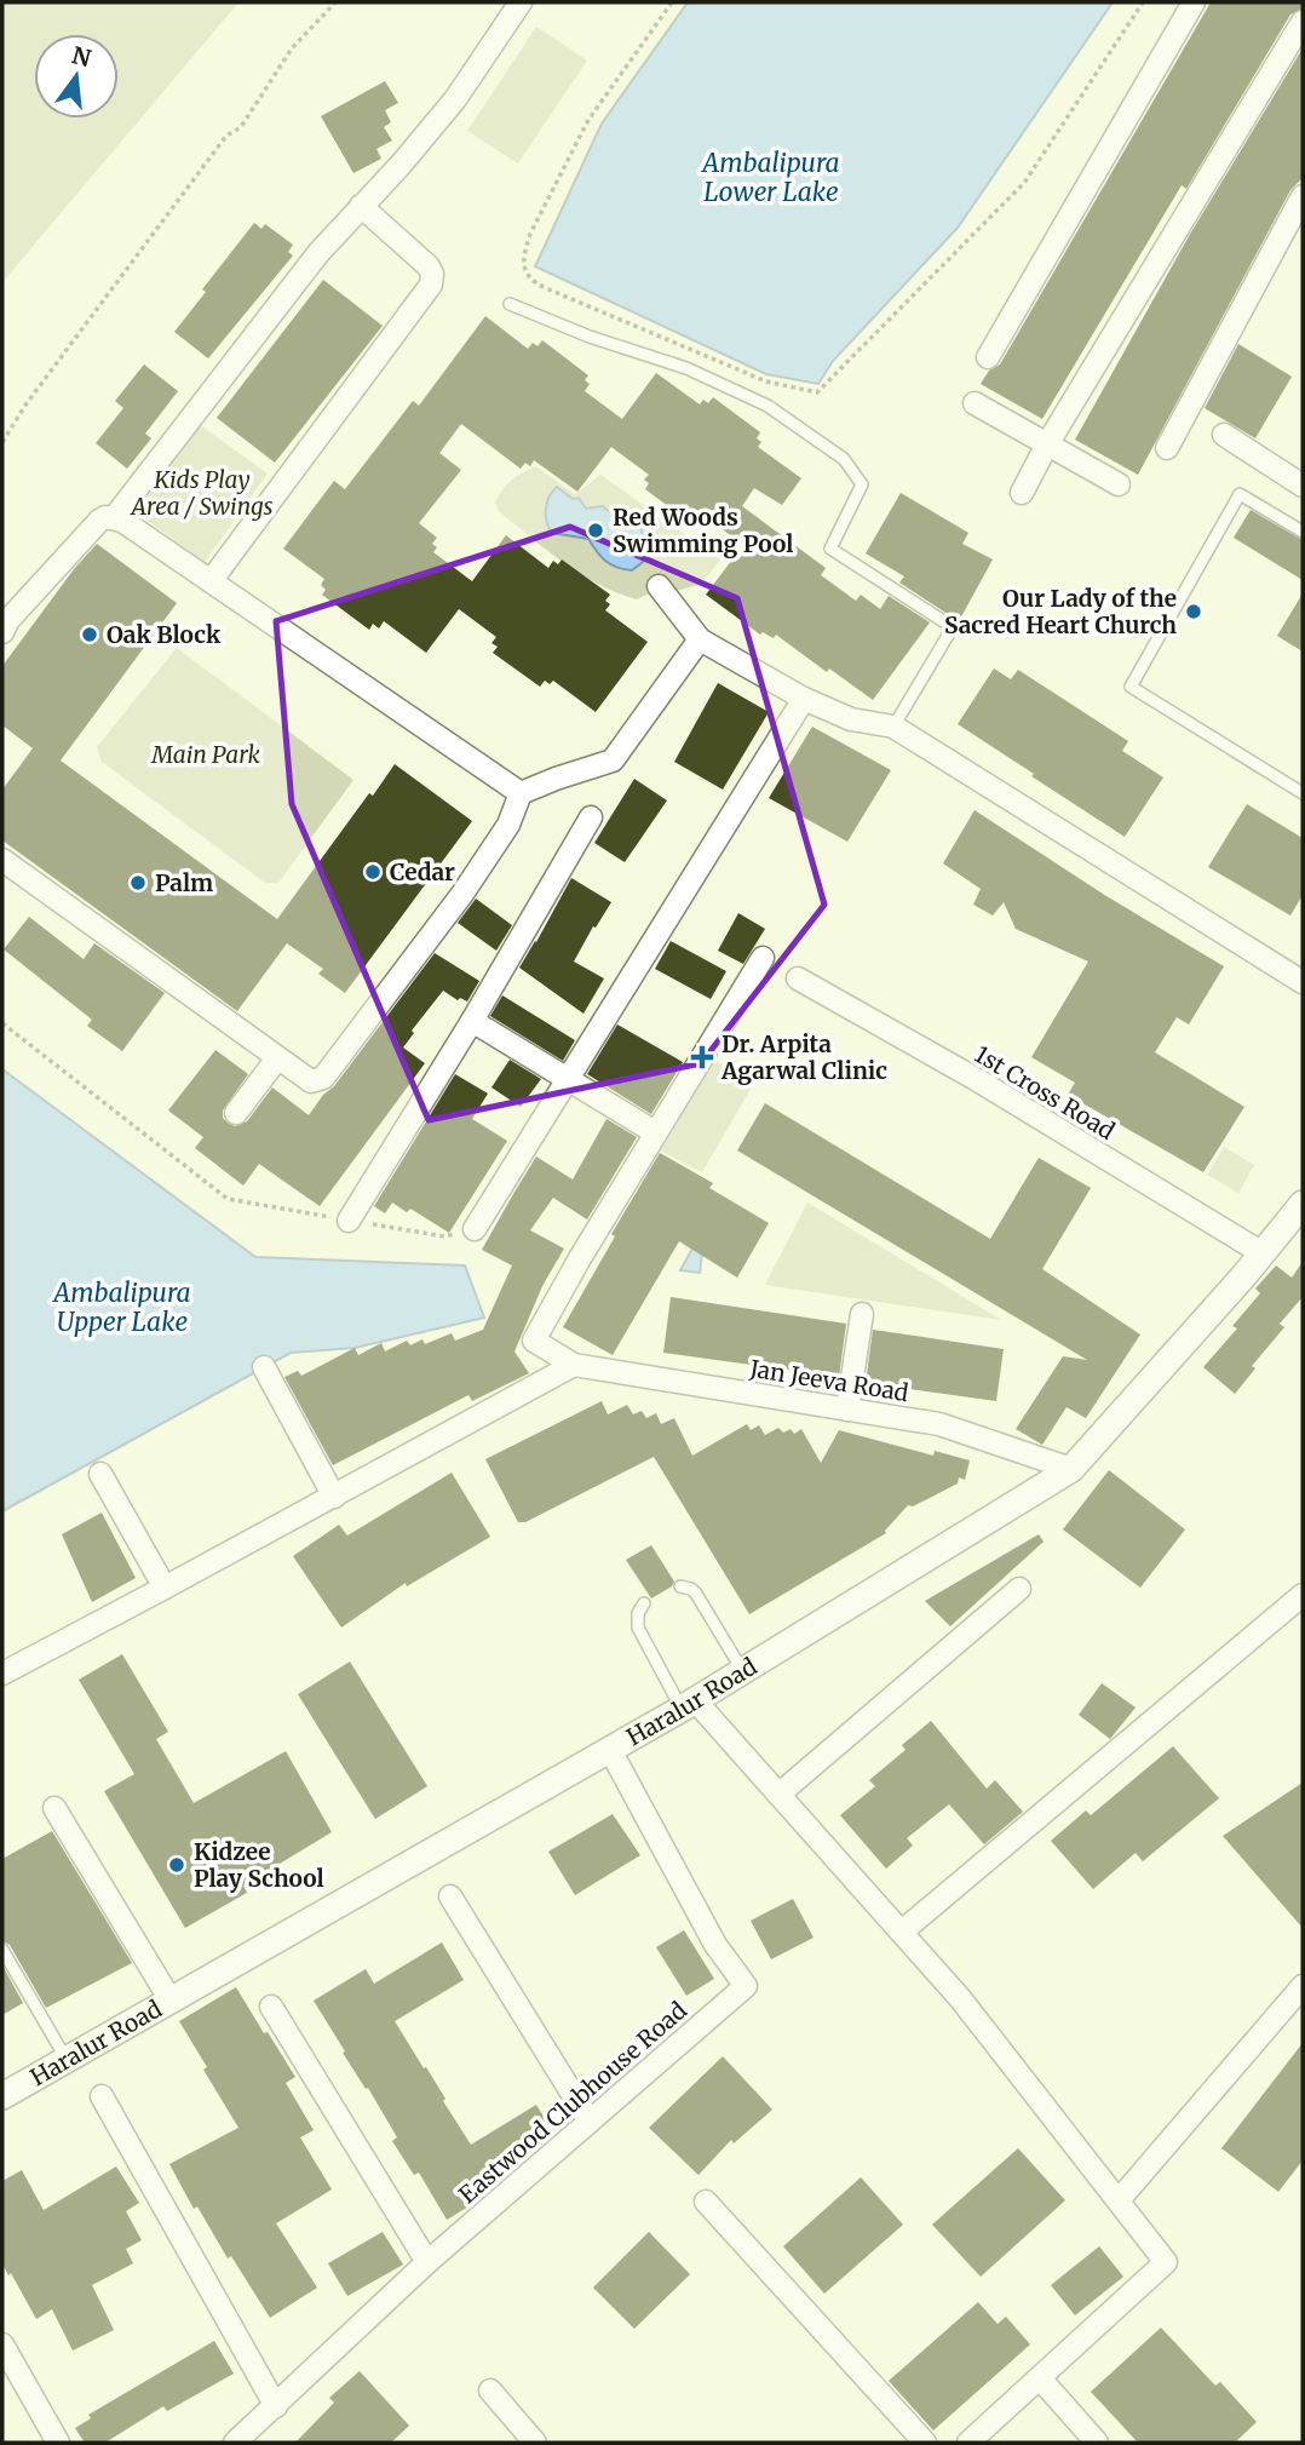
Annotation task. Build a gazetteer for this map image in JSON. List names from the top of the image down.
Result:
{
  "streets": {
    "street": [
      "1st Cross Road",
      "Jan Jeeva Road",
      "Haralur Road",
      "Eastwood Clubhouse Road"
    ]
  },
  "crossings": [
    ["1st Cross Road", "Haralur Road"],
    ["Jan Jeeva Road", "Haralur Road"],
    ["Haralur Road", "Eastwood Clubhouse Road"]
  ],
  "water": ["Ambalipura Lower Lake", "Ambalipura Upper Lake"],
  "parks": ["Kids Play Area / Swings", "Main Park"],
  "places": {
    "other": [
      "Red Woods Swimming Pool",
      "Our Lady of the Sacred Heart Church",
      "Oak Block",
      "Cedar",
      "Palm",
      "Kidzee Play School"
    ],
    "health": ["Dr. Arpita Agarwal Clinic"]
  },
  "north": "top"
}
